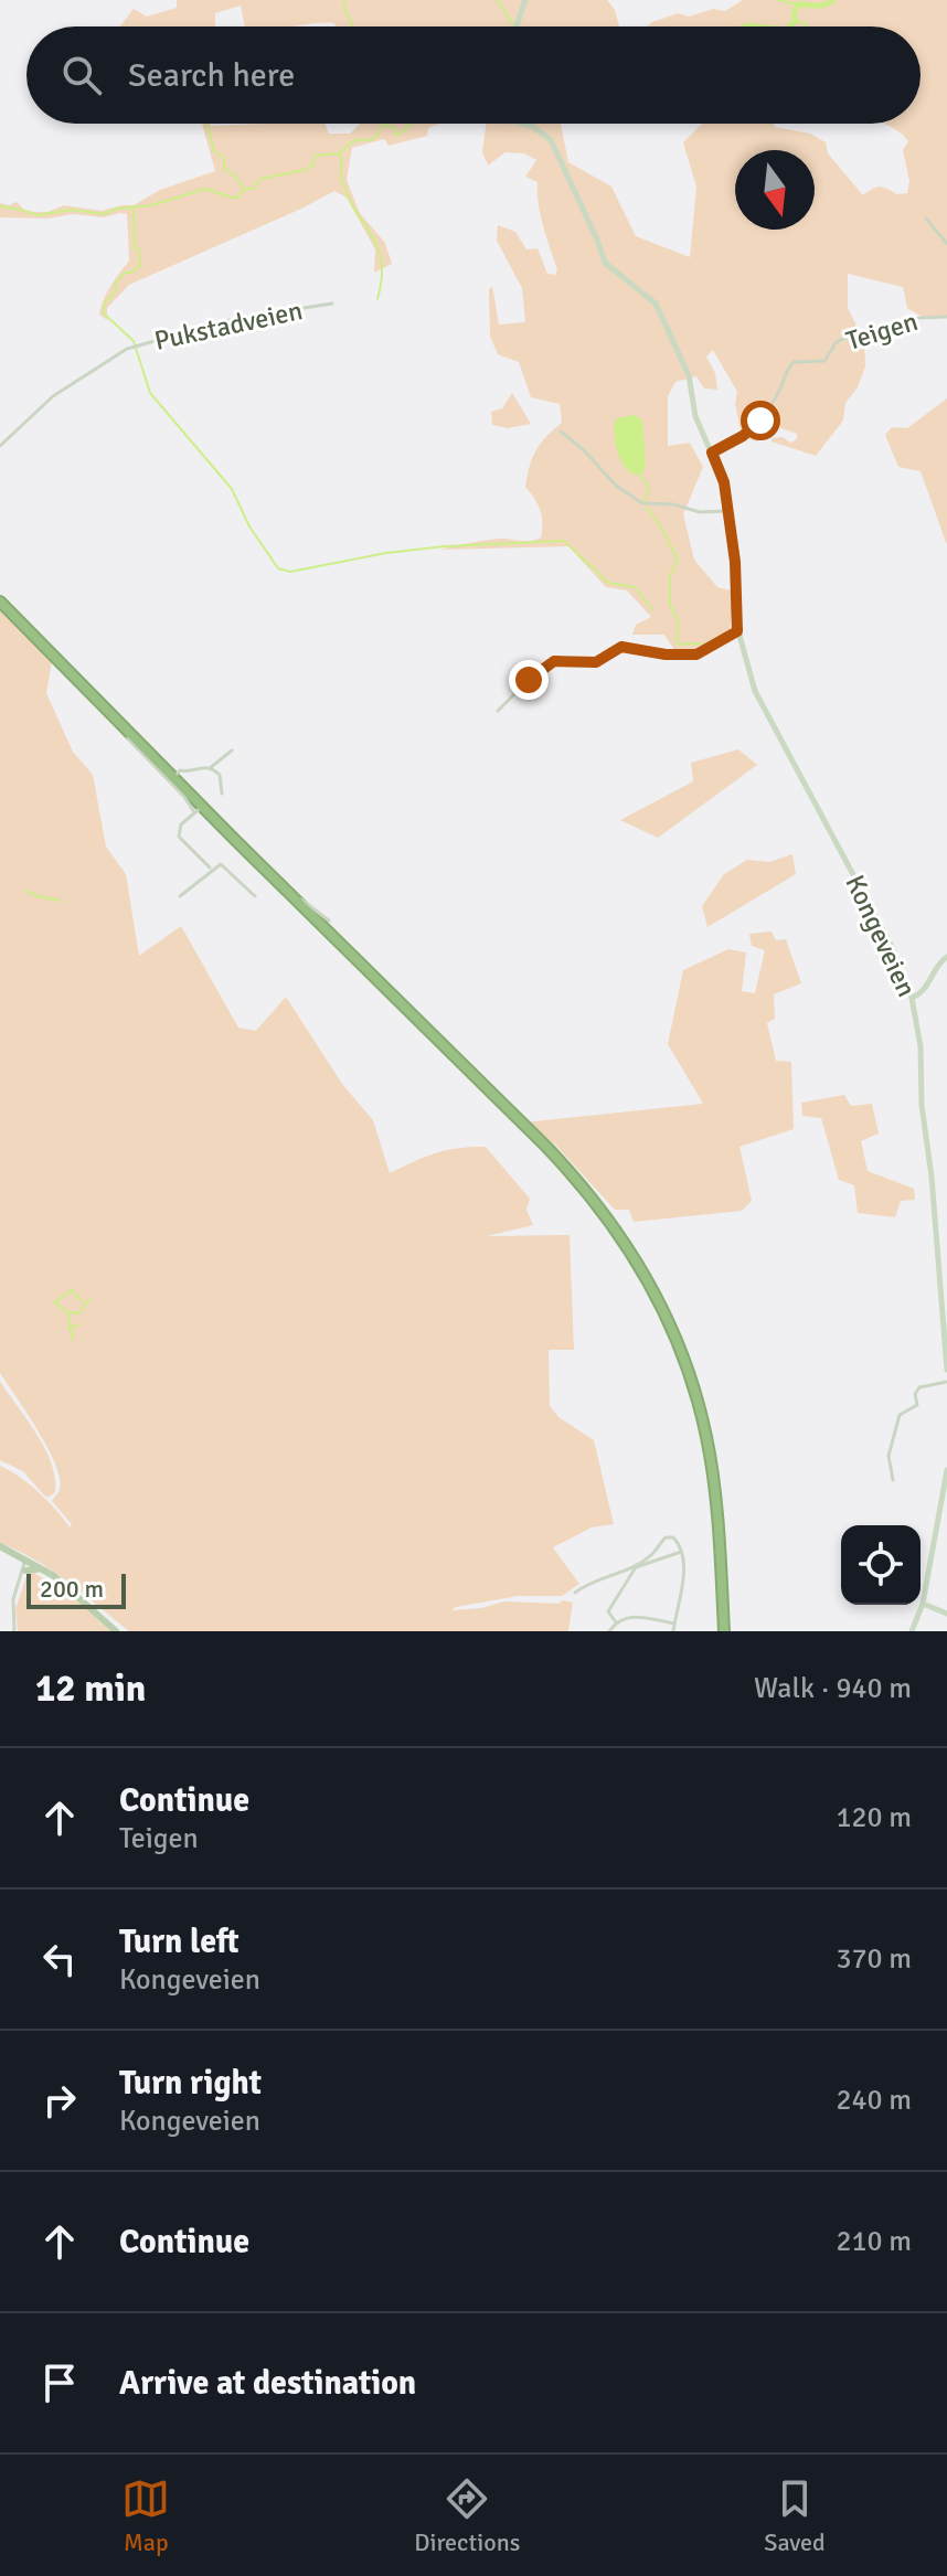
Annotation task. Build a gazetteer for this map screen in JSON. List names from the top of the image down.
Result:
{
  "streets": {
    "main road": ["Kongeveien"],
    "street": ["Pukstadveien", "Teigen"]
  },
  "crossings": [
    ["Teigen", "Kongeveien"]
  ],
  "scale_bar": "200 m",
  "north": "bottom",
  "page": {
    "search": "Search here",
    "scale": "200 m",
    "heading": ["12 min", "Walk · 940 m"],
    "list": [
      ["Continue", "Teigen", "120 m"],
      ["Turn left", "Kongeveien", "370 m"],
      ["Turn right", "Kongeveien", "240 m"],
      ["Continue", "210 m"],
      "Arrive at destination"
    ],
    "nav": ["Map", "Directions", "Saved"]
  }
}
